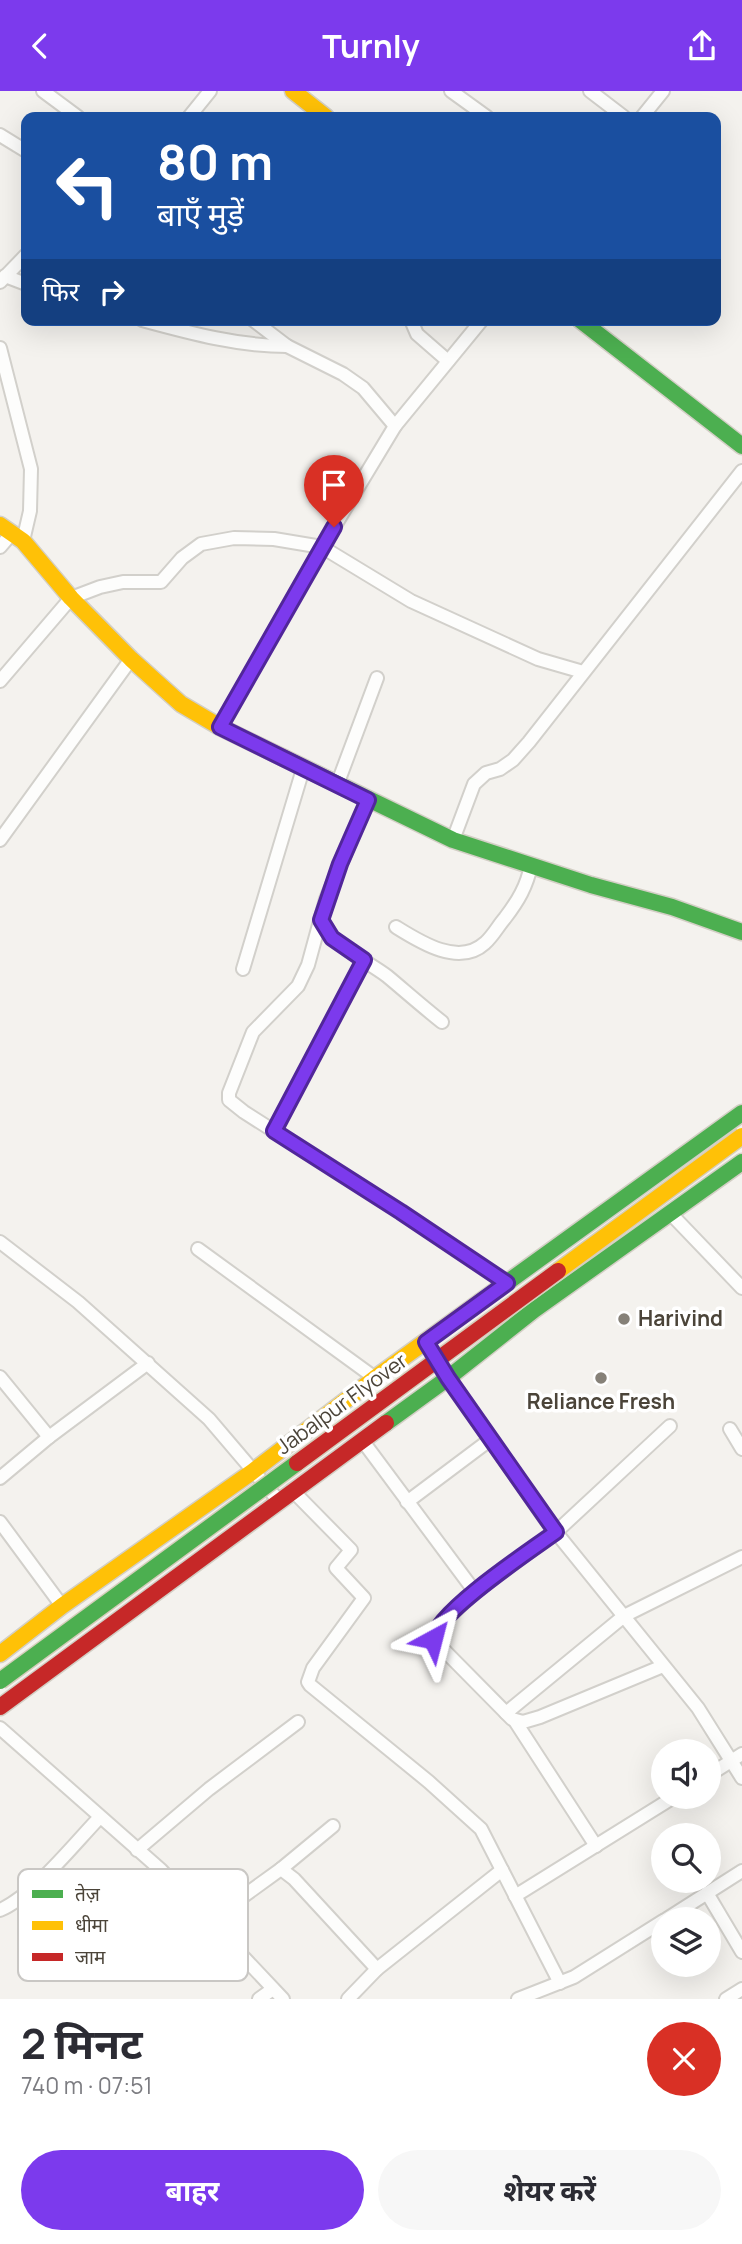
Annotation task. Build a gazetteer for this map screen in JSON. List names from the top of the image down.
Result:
{
  "streets": {
    "main road": ["Jabalpur Flyover"]
  },
  "places": ["Harivind", "Reliance Fresh"],
  "legend": ["तेज़", "धीमा", "जाम"],
  "page": {
    "header": "Turnly",
    "turn": ["80 m", "बाएँ मुड़ें"],
    "then": "फिर",
    "heading": ["2 मिनट", "740 m · 07:51"],
    "buttons": ["बाहर", "शेयर करें"]
  }
}
